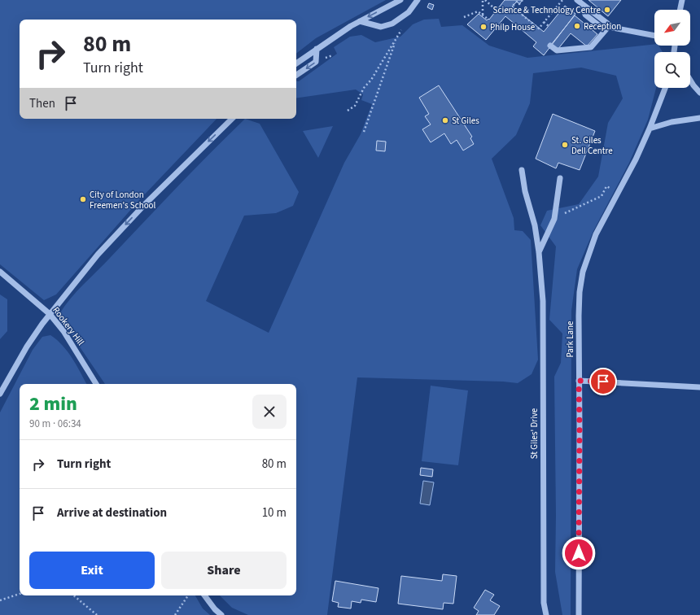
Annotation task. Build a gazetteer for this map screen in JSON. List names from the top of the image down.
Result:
{
  "streets": {
    "street": ["Rookery Hill", "Park Lane", "St Giles' Drive"]
  },
  "places": [
    "Science & Technology Centre",
    "Reception",
    "Philp House",
    "St Giles",
    "St. Giles Dell Centre",
    "City of London Freemen's School"
  ],
  "north": "bottom left",
  "page": {
    "turn": ["80 m", "Turn right"],
    "then": "Then",
    "heading": ["2 min", "90 m · 06:34"],
    "list": [
      {
        "name": "Turn right",
        "value": "80 m"
      },
      {
        "name": "Arrive at destination",
        "value": "10 m"
      }
    ],
    "buttons": ["Exit", "Share"]
  }
}
